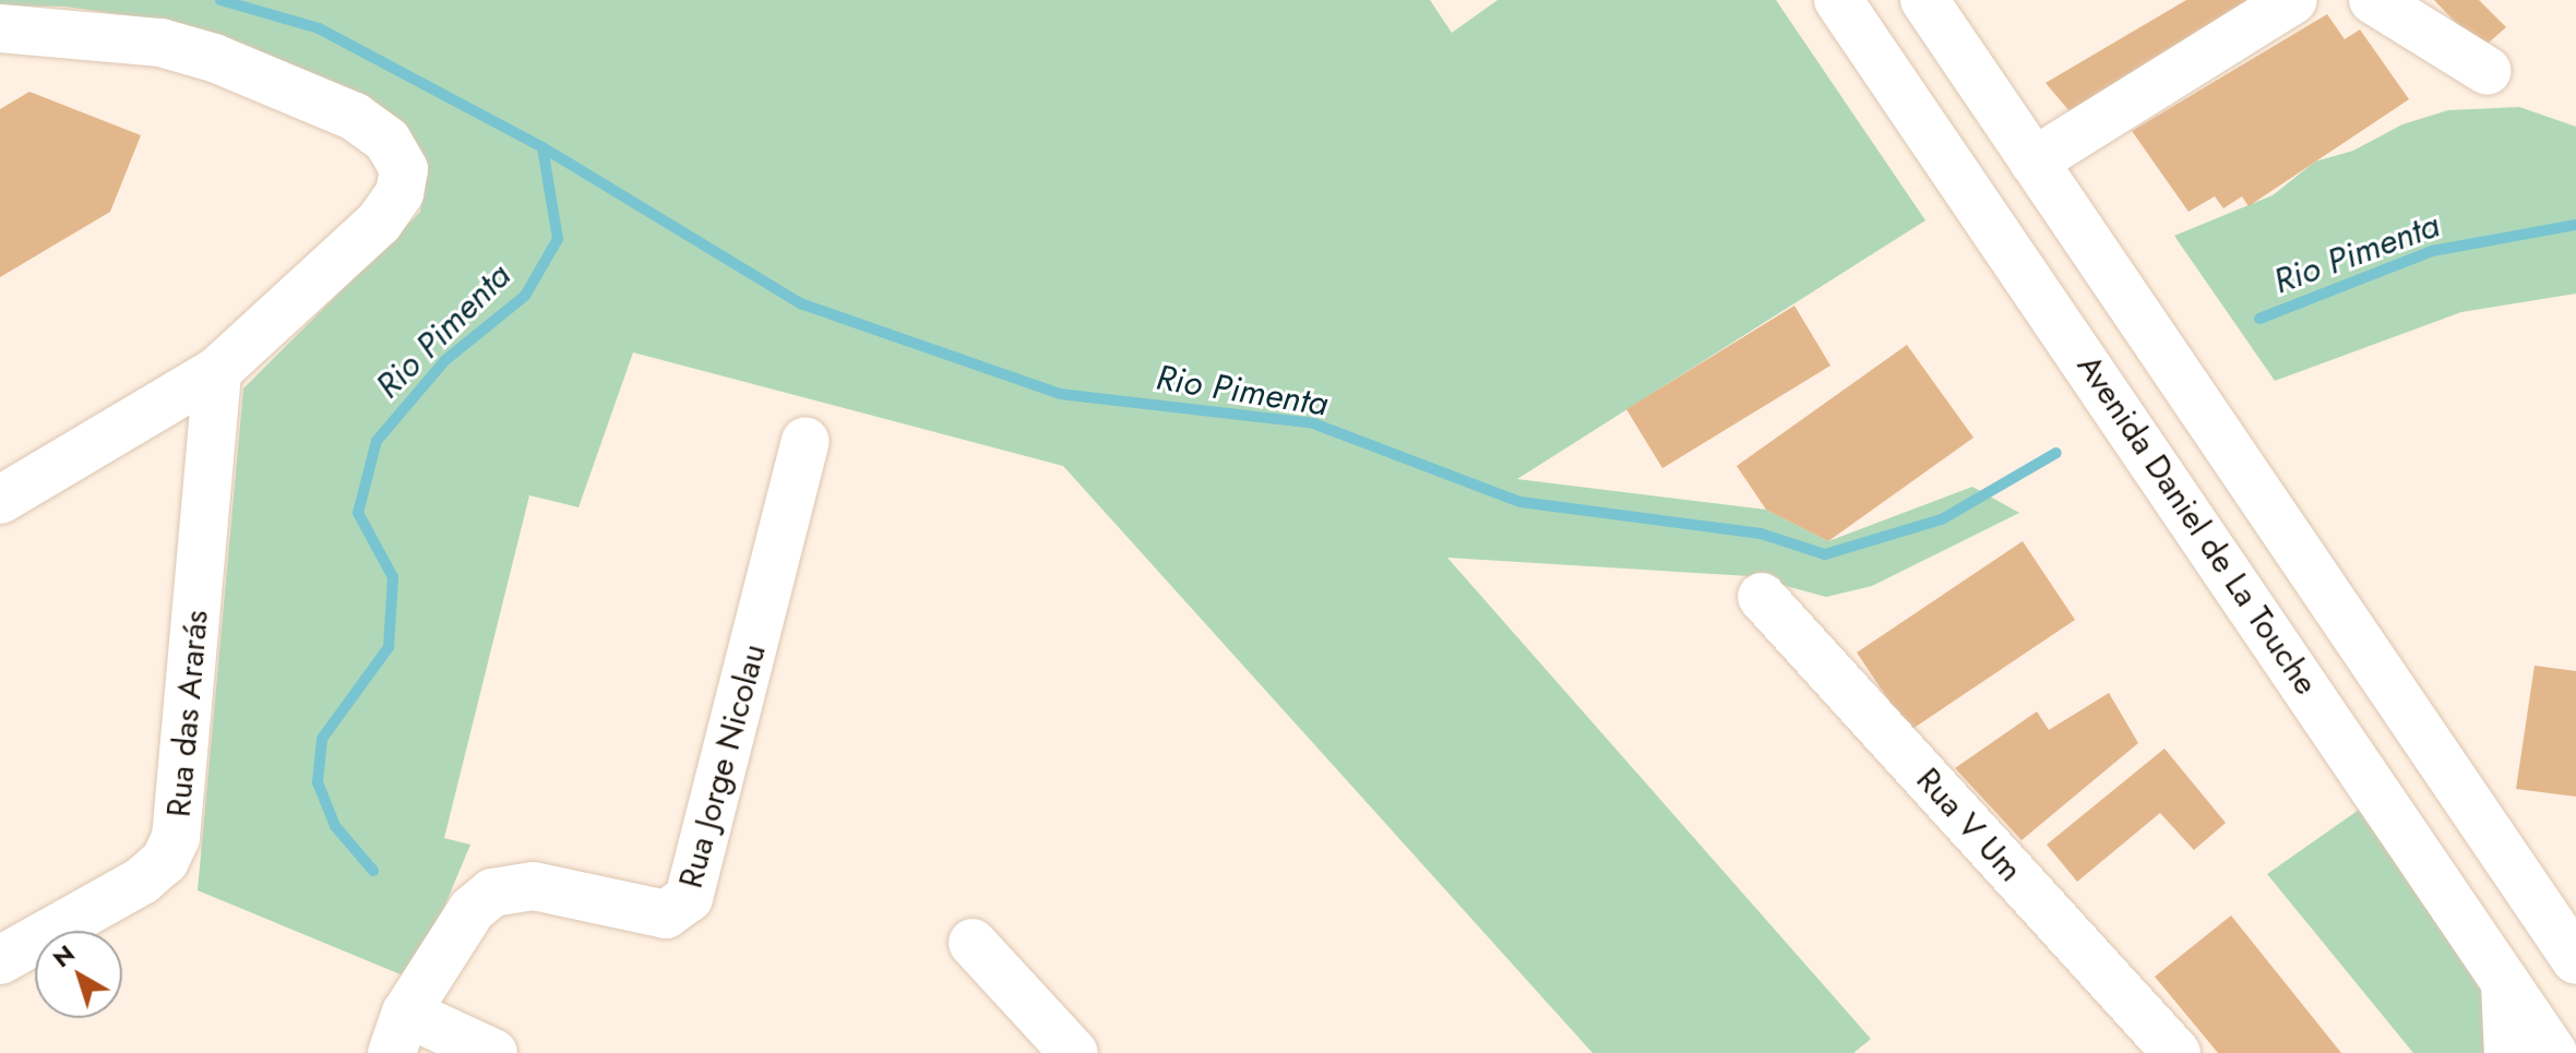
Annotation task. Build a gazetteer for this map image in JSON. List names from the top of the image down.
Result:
{
  "streets": {
    "street": [
      "Avenida Daniel de La Touche",
      "Rua das Ararás",
      "Rua Jorge Nicolau",
      "Rua V Um"
    ]
  },
  "water": ["Rio Pimenta"],
  "north": "top left"
}
